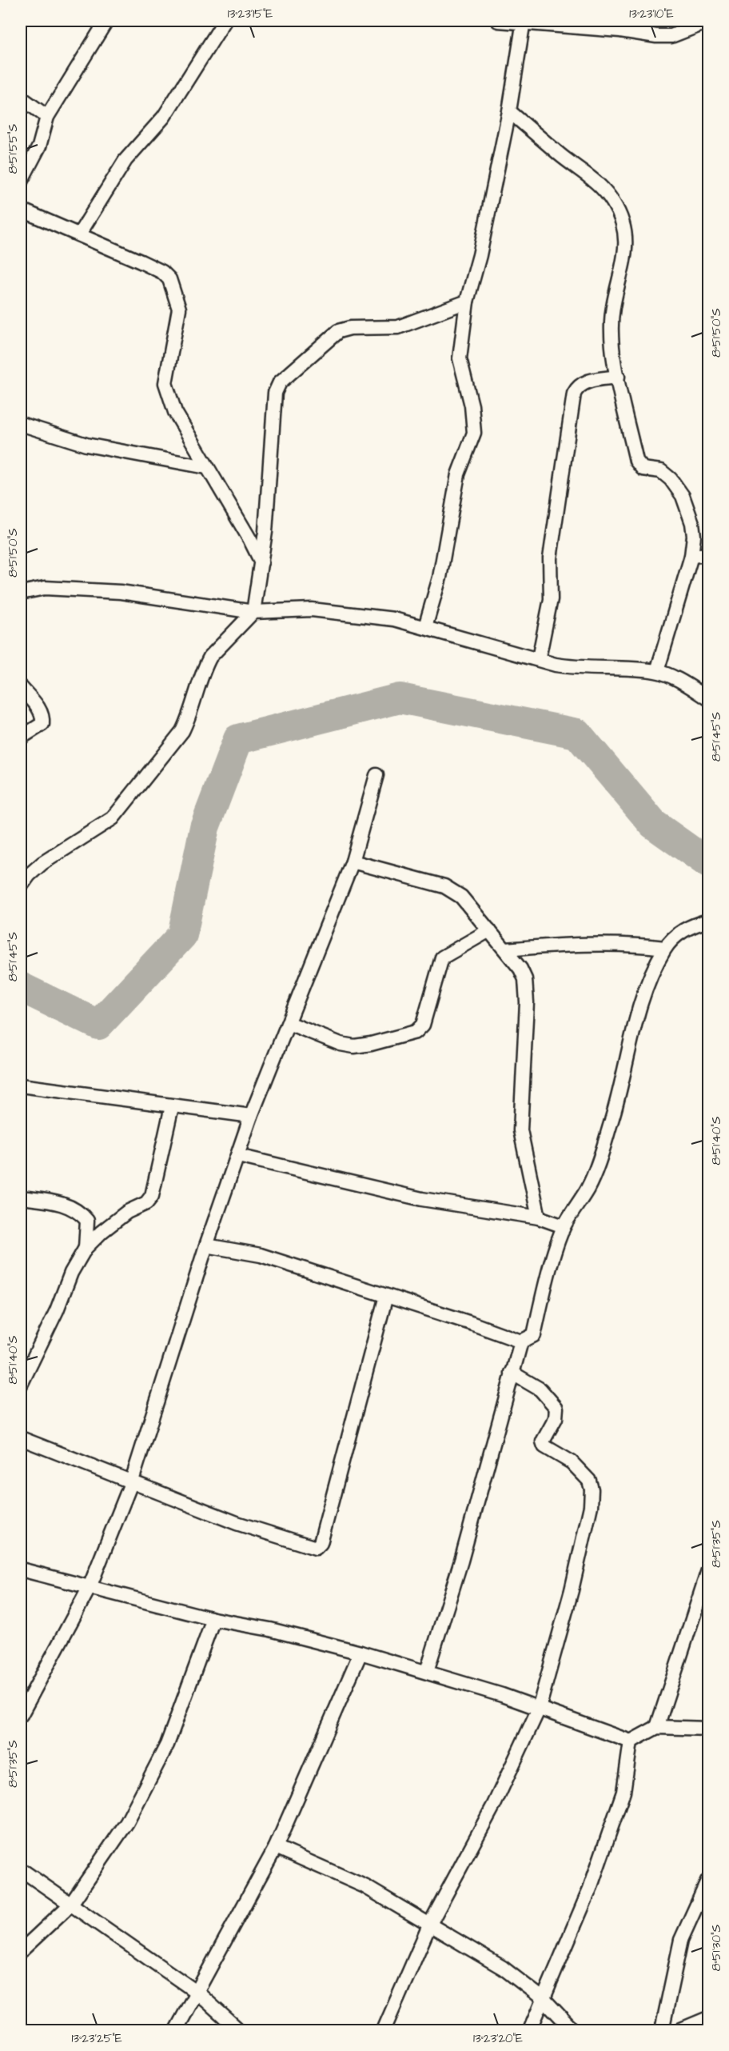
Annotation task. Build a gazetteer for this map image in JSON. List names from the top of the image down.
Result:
{
  "coordinates": [
    "13°23'15\"E",
    "13°23'10\"E",
    "8°51'55\"S",
    "8°51'50\"S",
    "8°51'45\"S",
    "8°51'40\"S",
    "8°51'35\"S",
    "8°51'30\"S",
    "13°23'25\"E",
    "13°23'20\"E"
  ]
}
